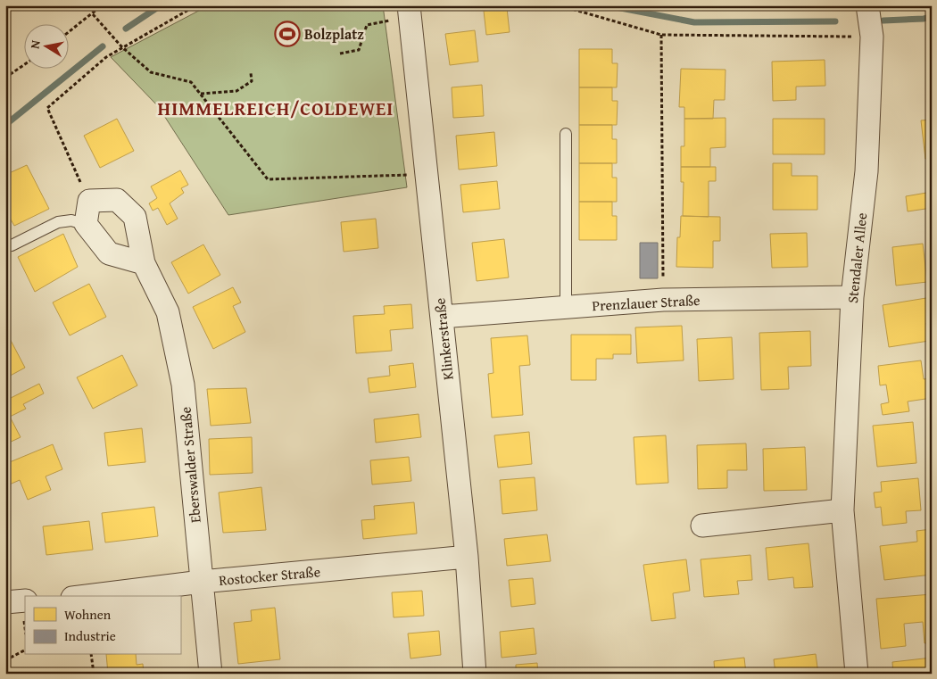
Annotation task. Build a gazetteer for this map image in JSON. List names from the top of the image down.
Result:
{
  "streets": {
    "street": [
      "Stendaler Allee",
      "Prenzlauer Straße",
      "Klinkerstraße",
      "Eberswalder Straße",
      "Rostocker Straße"
    ]
  },
  "crossings": [
    ["Stendaler Allee", "Prenzlauer Straße"],
    ["Prenzlauer Straße", "Klinkerstraße"],
    ["Klinkerstraße", "Rostocker Straße"],
    ["Eberswalder Straße", "Rostocker Straße"]
  ],
  "districts": ["HIMMELREICH/COLDEWEI"],
  "places": {
    "sports": ["Bolzplatz"]
  },
  "legend": ["Wohnen", "Industrie"],
  "north": "left"
}
